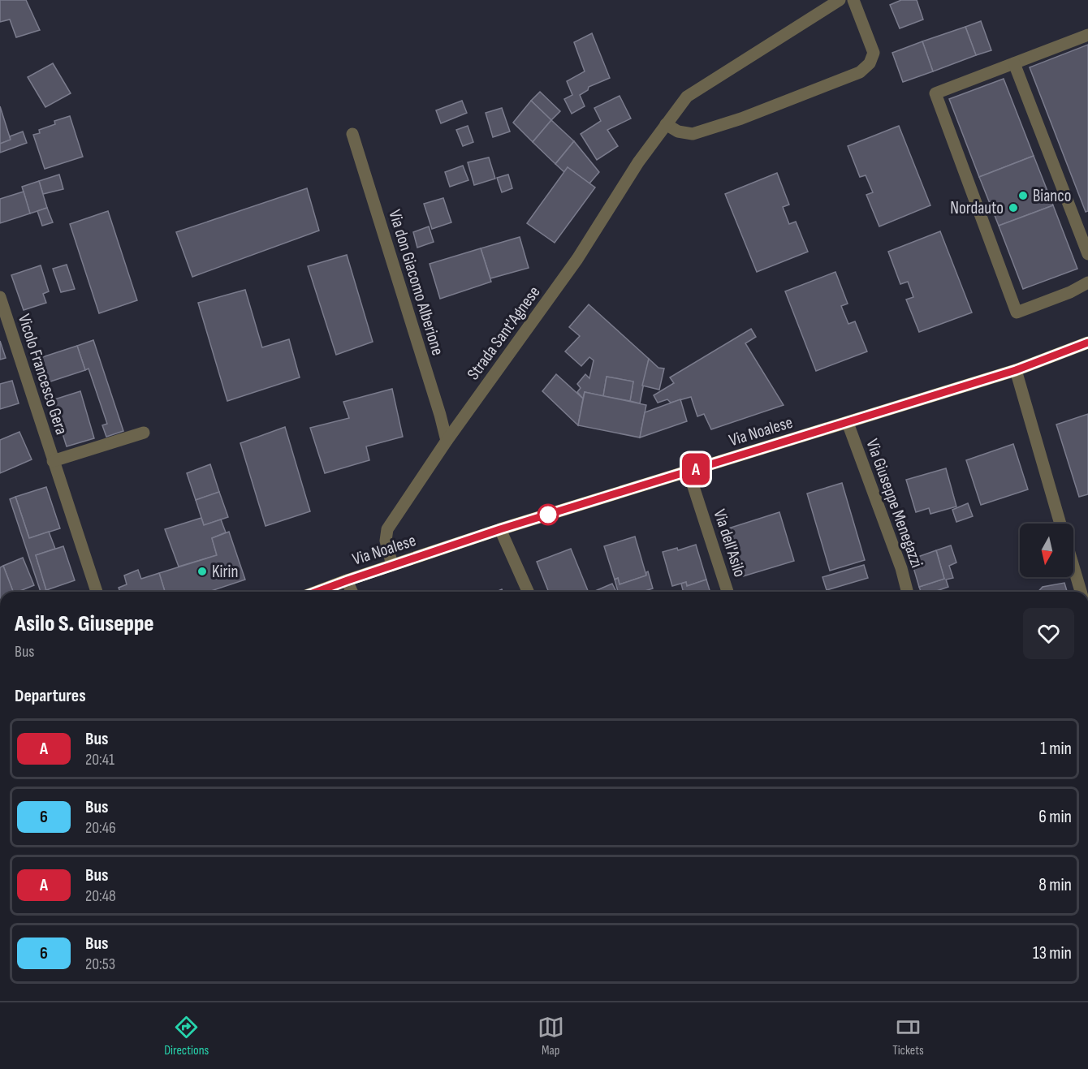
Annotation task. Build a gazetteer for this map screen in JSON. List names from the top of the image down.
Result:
{
  "streets": {
    "main road": ["Via Noalese"],
    "street": [
      "Via don Giacomo Alberione",
      "Strada Sant'Agnese",
      "Vicolo Francesco Gera",
      "Via Giuseppe Menegazzi",
      "Via dell'Asilo"
    ]
  },
  "crossings": [
    ["Via don Giacomo Alberione", "Strada Sant'Agnese"],
    ["Strada Sant'Agnese", "Via Noalese"],
    ["Via Noalese", "Via Giuseppe Menegazzi"],
    ["Via Noalese", "Via dell'Asilo"]
  ],
  "places": ["Bianco", "Nordauto", "Kirin"],
  "lines": ["bus line A"],
  "north": "bottom",
  "page": {
    "on_map": "A",
    "heading": [
      ["Asilo S. Giuseppe", "Bus"],
      "Departures"
    ],
    "list": [
      {
        "mark": "A",
        "name": "Bus",
        "note": "20:41",
        "value": "1 min"
      },
      {
        "mark": "6",
        "name": "Bus",
        "note": "20:46",
        "value": "6 min"
      },
      {
        "mark": "A",
        "name": "Bus",
        "note": "20:48",
        "value": "8 min"
      },
      {
        "mark": "6",
        "name": "Bus",
        "note": "20:53",
        "value": "13 min"
      }
    ],
    "tabs": ["Directions", "Map", "Tickets"]
  }
}
